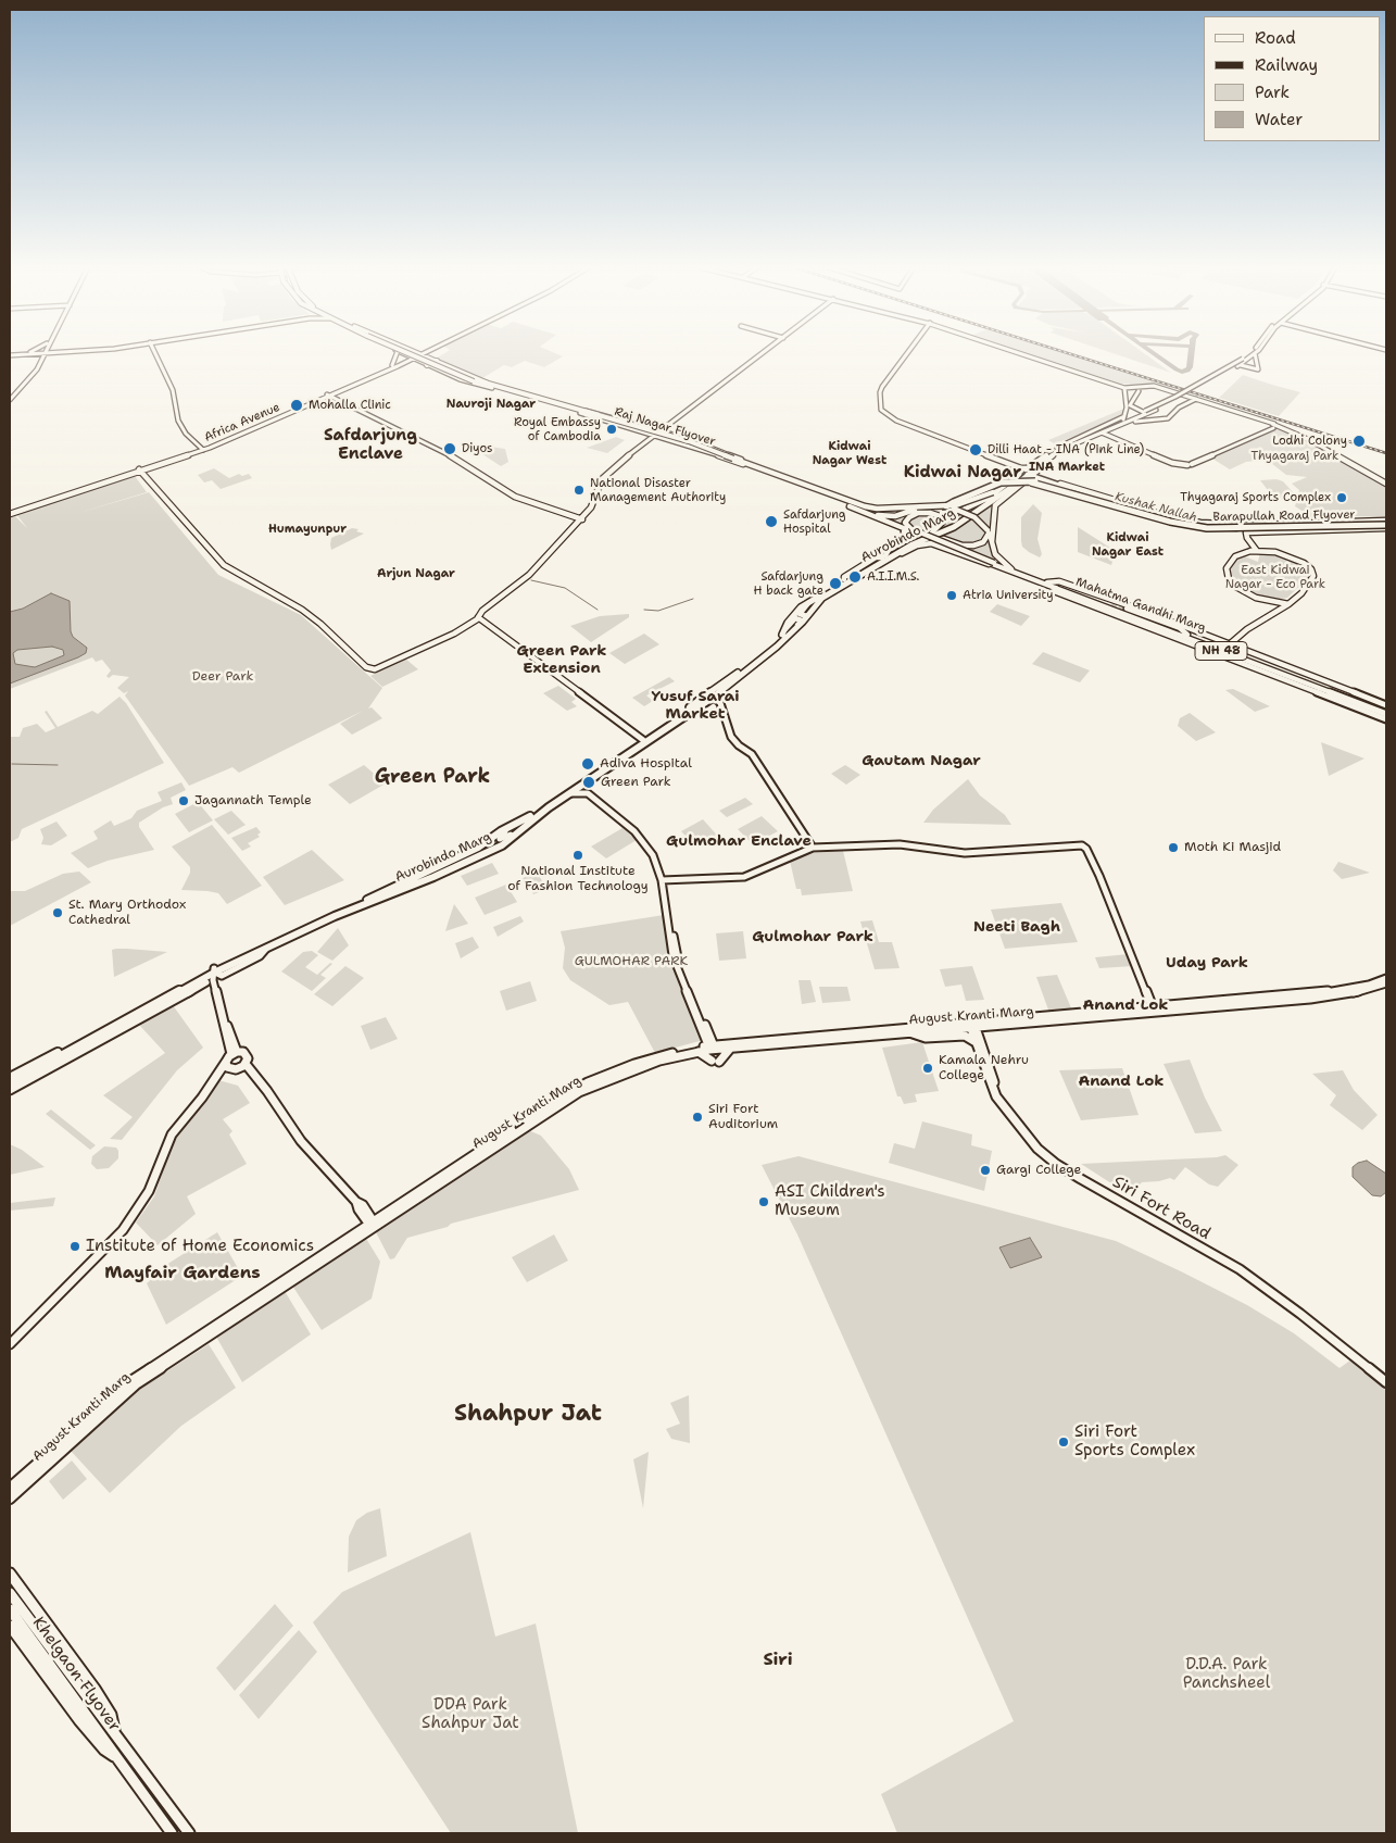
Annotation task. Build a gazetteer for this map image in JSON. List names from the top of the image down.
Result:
{
  "streets": {
    "highway": ["Barapullah Road Flyover", "Aurobindo Marg"],
    "main road": [
      "Raj Nagar Flyover",
      "Mahatma Gandhi Marg",
      "NH 48",
      "Khelgaon Flyover"
    ],
    "street": ["Africa Avenue", "August Kranti Marg", "Siri Fort Road"]
  },
  "crossings": [
    ["Barapullah Road Flyover", "Aurobindo Marg"],
    ["August Kranti Marg", "Siri Fort Road"]
  ],
  "districts": [
    "Nauroji Nagar",
    "Safdarjung Enclave",
    "Kidwai Nagar West",
    "INA Market",
    "Kidwai Nagar",
    "Humayunpur",
    "Kidwai Nagar East",
    "Arjun Nagar",
    "Green Park Extension",
    "Yusuf Sarai Market",
    "Gautam Nagar",
    "Green Park",
    "Gulmohar Enclave",
    "Neeti Bagh",
    "Gulmohar Park",
    "Uday Park",
    "Anand Lok",
    "Anand Lok",
    "Mayfair Gardens",
    "Shahpur Jat",
    "Siri"
  ],
  "water": ["Kushak Nallah"],
  "parks": [
    "Thyagaraj Park",
    "East Kidwai Nagar - Eco Park",
    "Deer Park",
    "GULMOHAR PARK",
    "D.D.A. Park Panchsheel",
    "DDA Park Shahpur Jat"
  ],
  "places": [
    "Mohalla Clinic",
    "Royal Embassy of Cambodia",
    "Lodhi Colony",
    "Diyos",
    "Dilli Haat - INA (Pink Line)",
    "National Disaster Management Authority",
    "Thyagaraj Sports Complex",
    "Safdarjung Hospital",
    "A.I.I.M.S.",
    "Safdarjung H back gate",
    "Atria University",
    "Adiva Hospital",
    "Green Park",
    "Jagannath Temple",
    "Moth Ki Masjid",
    "National Institute of Fashion Technology",
    "St. Mary Orthodox Cathedral",
    "Kamala Nehru College",
    "Siri Fort Auditorium",
    "Gargi College",
    "ASI Children's Museum",
    "Institute of Home Economics",
    "Siri Fort Sports Complex"
  ],
  "legend": [
    "Road",
    "Railway",
    "Park",
    "Water"
  ]
}
